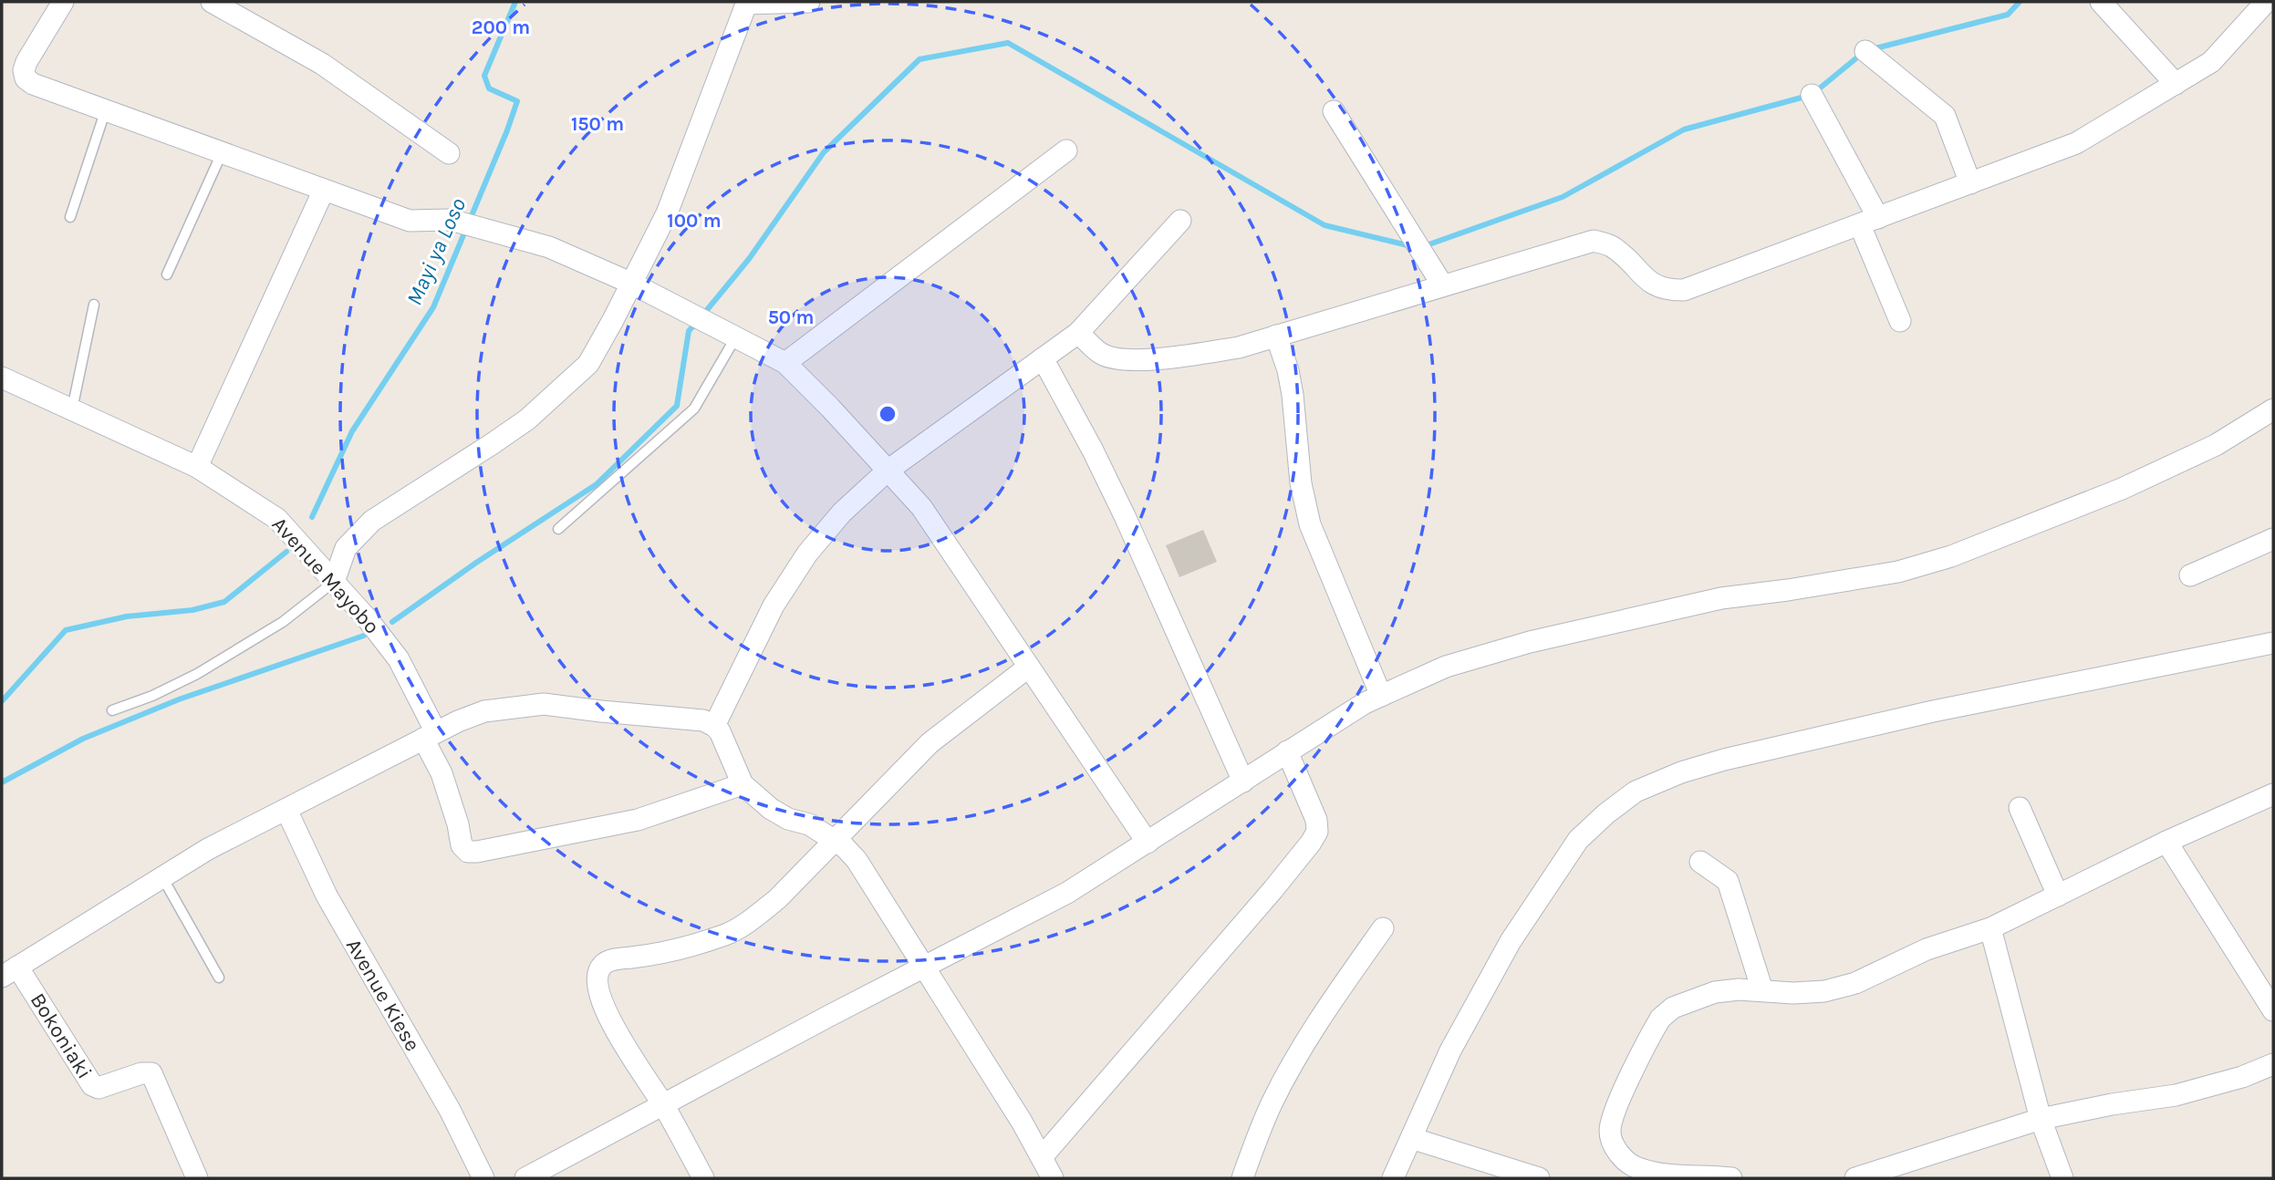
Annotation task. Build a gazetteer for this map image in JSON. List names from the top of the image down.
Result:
{
  "streets": {
    "street": ["Avenue Mayobo", "Avenue Kiese", "Bokoniaki"]
  },
  "water": ["Mayi ya Loso"],
  "rings": [
    "200 m",
    "150 m",
    "100 m",
    "50 m"
  ]
}
